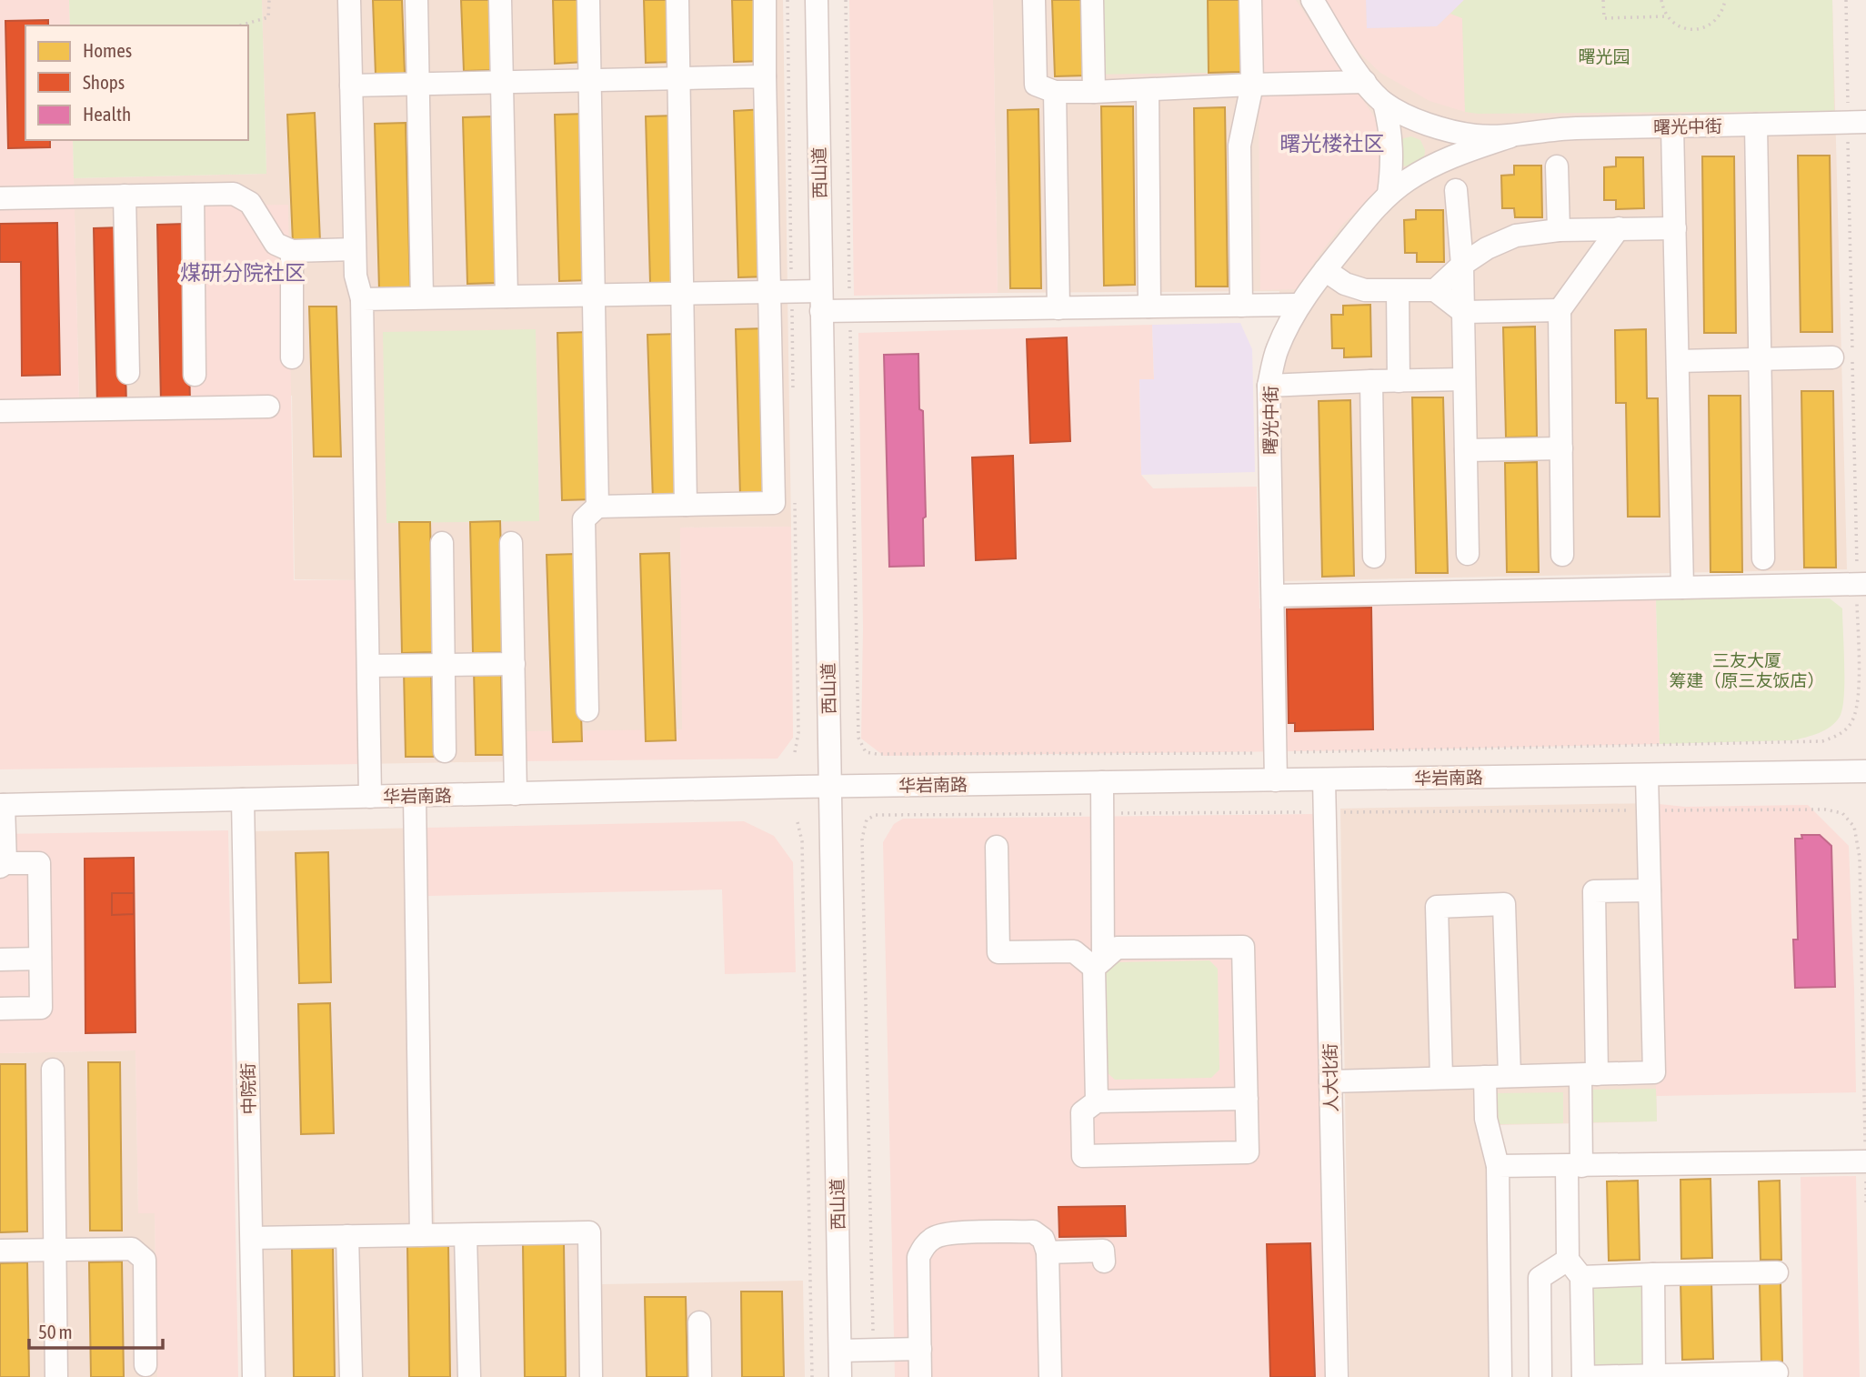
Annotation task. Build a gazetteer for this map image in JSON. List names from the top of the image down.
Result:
{
  "streets": {
    "street": [
      "曙光中街",
      "西山道",
      "华岩南路",
      "人大北街",
      "中院街"
    ]
  },
  "crossings": [
    ["曙光中街", "华岩南路"],
    ["西山道", "华岩南路"],
    ["华岩南路", "人大北街"],
    ["华岩南路", "中院街"]
  ],
  "districts": ["曙光楼社区", "煤研分院社区"],
  "parks": ["曙光园", "三友大厦 筹建（原三友饭店）"],
  "legend": ["Homes", "Shops", "Health"],
  "scale_bar": "50 m"
}
